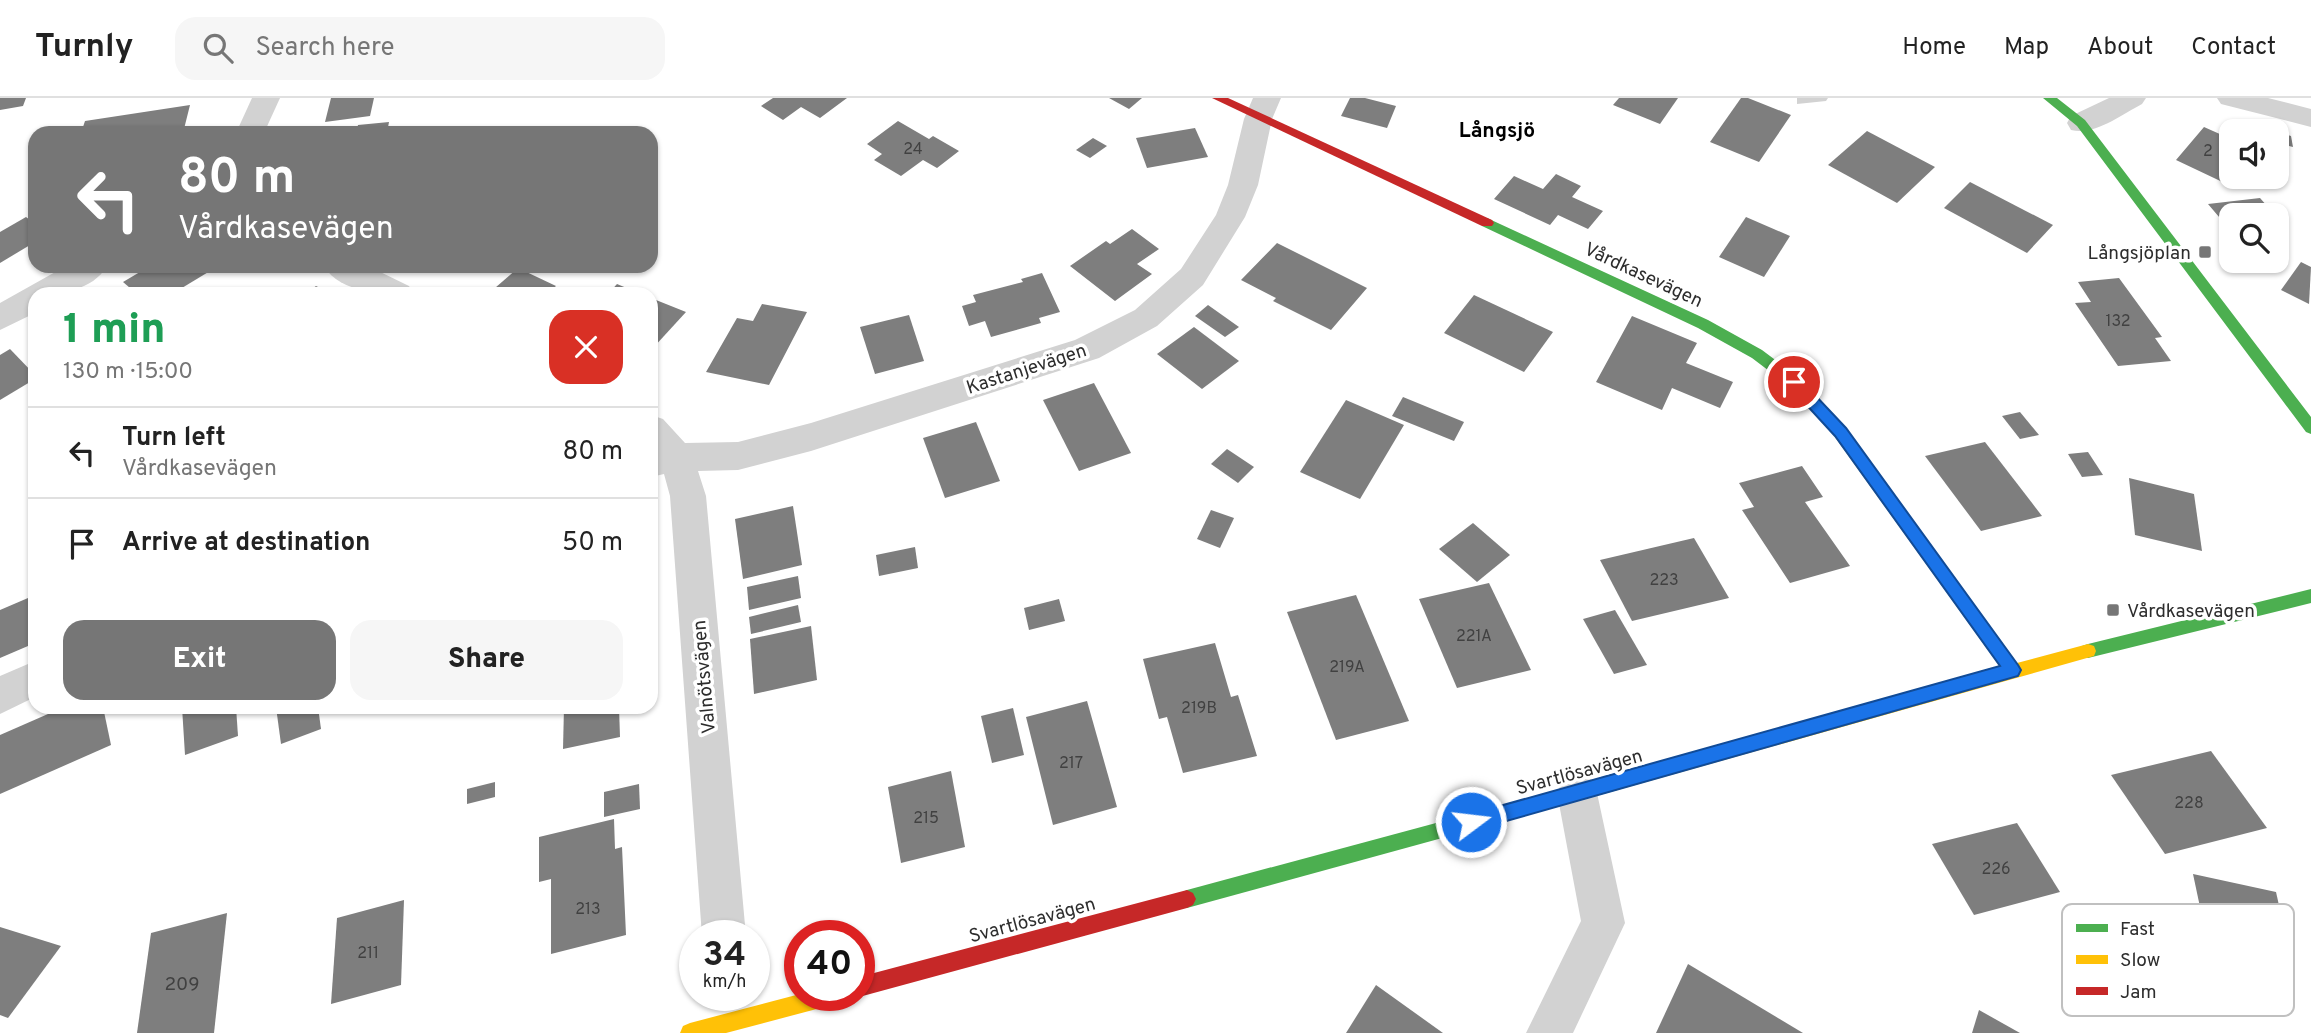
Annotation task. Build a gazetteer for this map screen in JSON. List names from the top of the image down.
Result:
{
  "streets": {
    "street": [
      "Vårdkasevägen",
      "Kastanjevägen",
      "Valnötsvägen",
      "Svartlösavägen"
    ]
  },
  "crossings": [
    ["Vårdkasevägen", "Kastanjevägen"],
    ["Vårdkasevägen", "Svartlösavägen"],
    ["Kastanjevägen", "Valnötsvägen"]
  ],
  "districts": ["Långsjö"],
  "places": {
    "transit": ["Långsjöplan", "Vårdkasevägen"]
  },
  "house_numbers": [
    "24",
    "2",
    "132",
    "223",
    "221A",
    "219A",
    "219B",
    "217",
    "228",
    "215",
    "226",
    "213",
    "211",
    "209"
  ],
  "legend": ["Fast", "Slow", "Jam"],
  "page": {
    "header": "Turnly",
    "search": "Search here",
    "nav": [
      "Home",
      "Map",
      "About",
      "Contact"
    ],
    "turn": ["80 m", "Vårdkasevägen"],
    "heading": ["1 min", "130 m · 15:00"],
    "list": [
      {
        "name": "Turn left",
        "note": "Vårdkasevägen",
        "value": "80 m"
      },
      {
        "name": "Arrive at destination",
        "value": "50 m"
      }
    ],
    "buttons": ["Exit", "Share"],
    "speed": "34 km/h",
    "limit": "40"
  }
}
